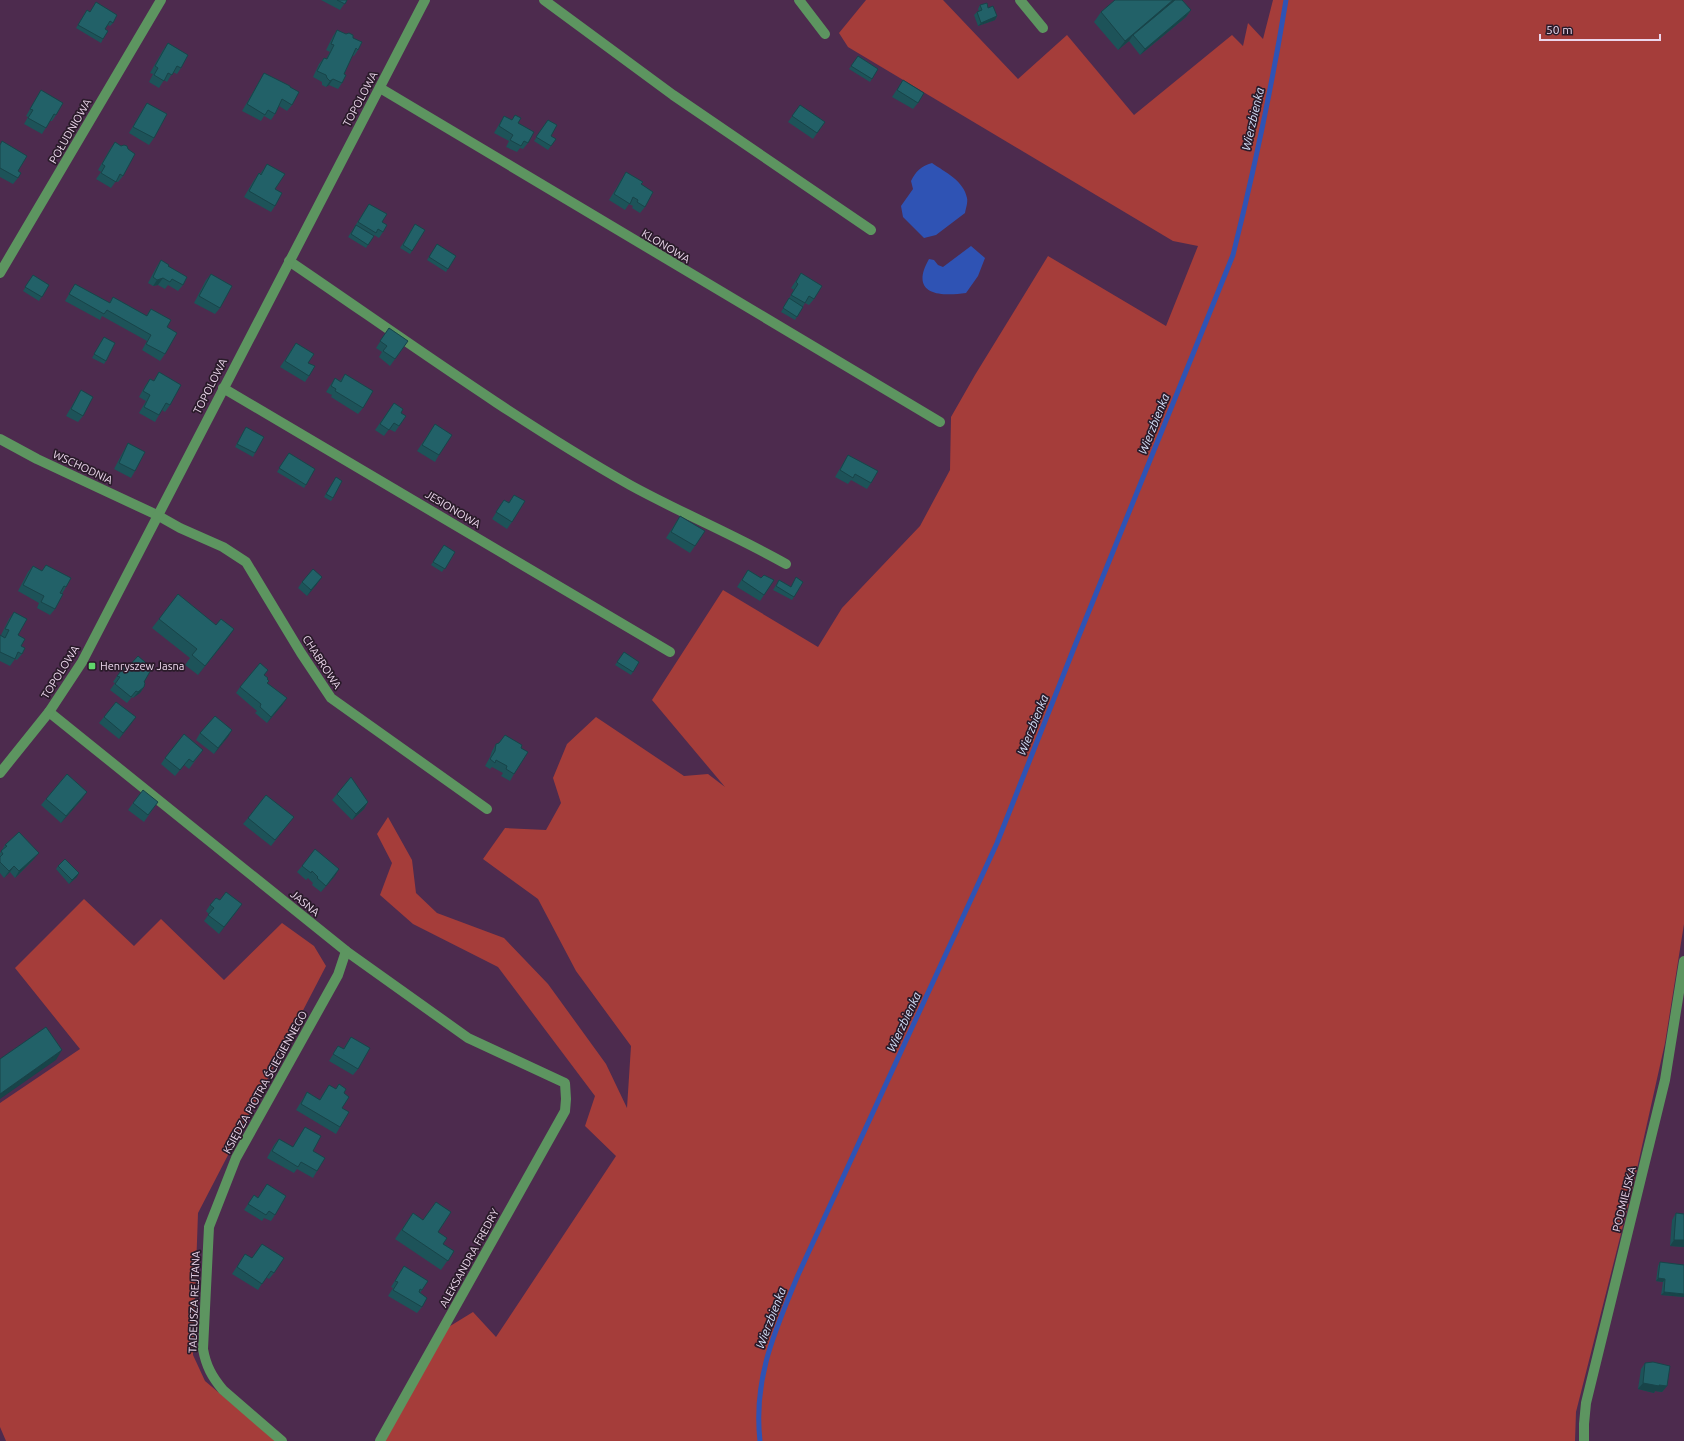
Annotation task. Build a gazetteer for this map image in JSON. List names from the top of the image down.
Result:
{
  "streets": {
    "street": [
      "TOPOLOWA",
      "POŁUDNIOWA",
      "KLONOWA",
      "WSCHODNIA",
      "JESIONOWA",
      "CHABROWA",
      "JASNA",
      "KSIĘDZA PIOTRA ŚCIEGIENNEGO",
      "PODMIEJSKA",
      "ALEKSANDRA FREDRY",
      "TADEUSZA REJTANA"
    ]
  },
  "crossings": [
    ["TOPOLOWA", "KLONOWA"],
    ["TOPOLOWA", "WSCHODNIA"],
    ["TOPOLOWA", "JESIONOWA"],
    ["TOPOLOWA", "CHABROWA"],
    ["TOPOLOWA", "JASNA"],
    ["WSCHODNIA", "CHABROWA"],
    ["JASNA", "KSIĘDZA PIOTRA ŚCIEGIENNEGO"],
    ["JASNA", "ALEKSANDRA FREDRY"],
    ["KSIĘDZA PIOTRA ŚCIEGIENNEGO", "TADEUSZA REJTANA"]
  ],
  "water": ["Wierzbienka"],
  "places": {
    "transit": ["Henryszew Jasna"]
  },
  "scale_bar": "50 m"
}
